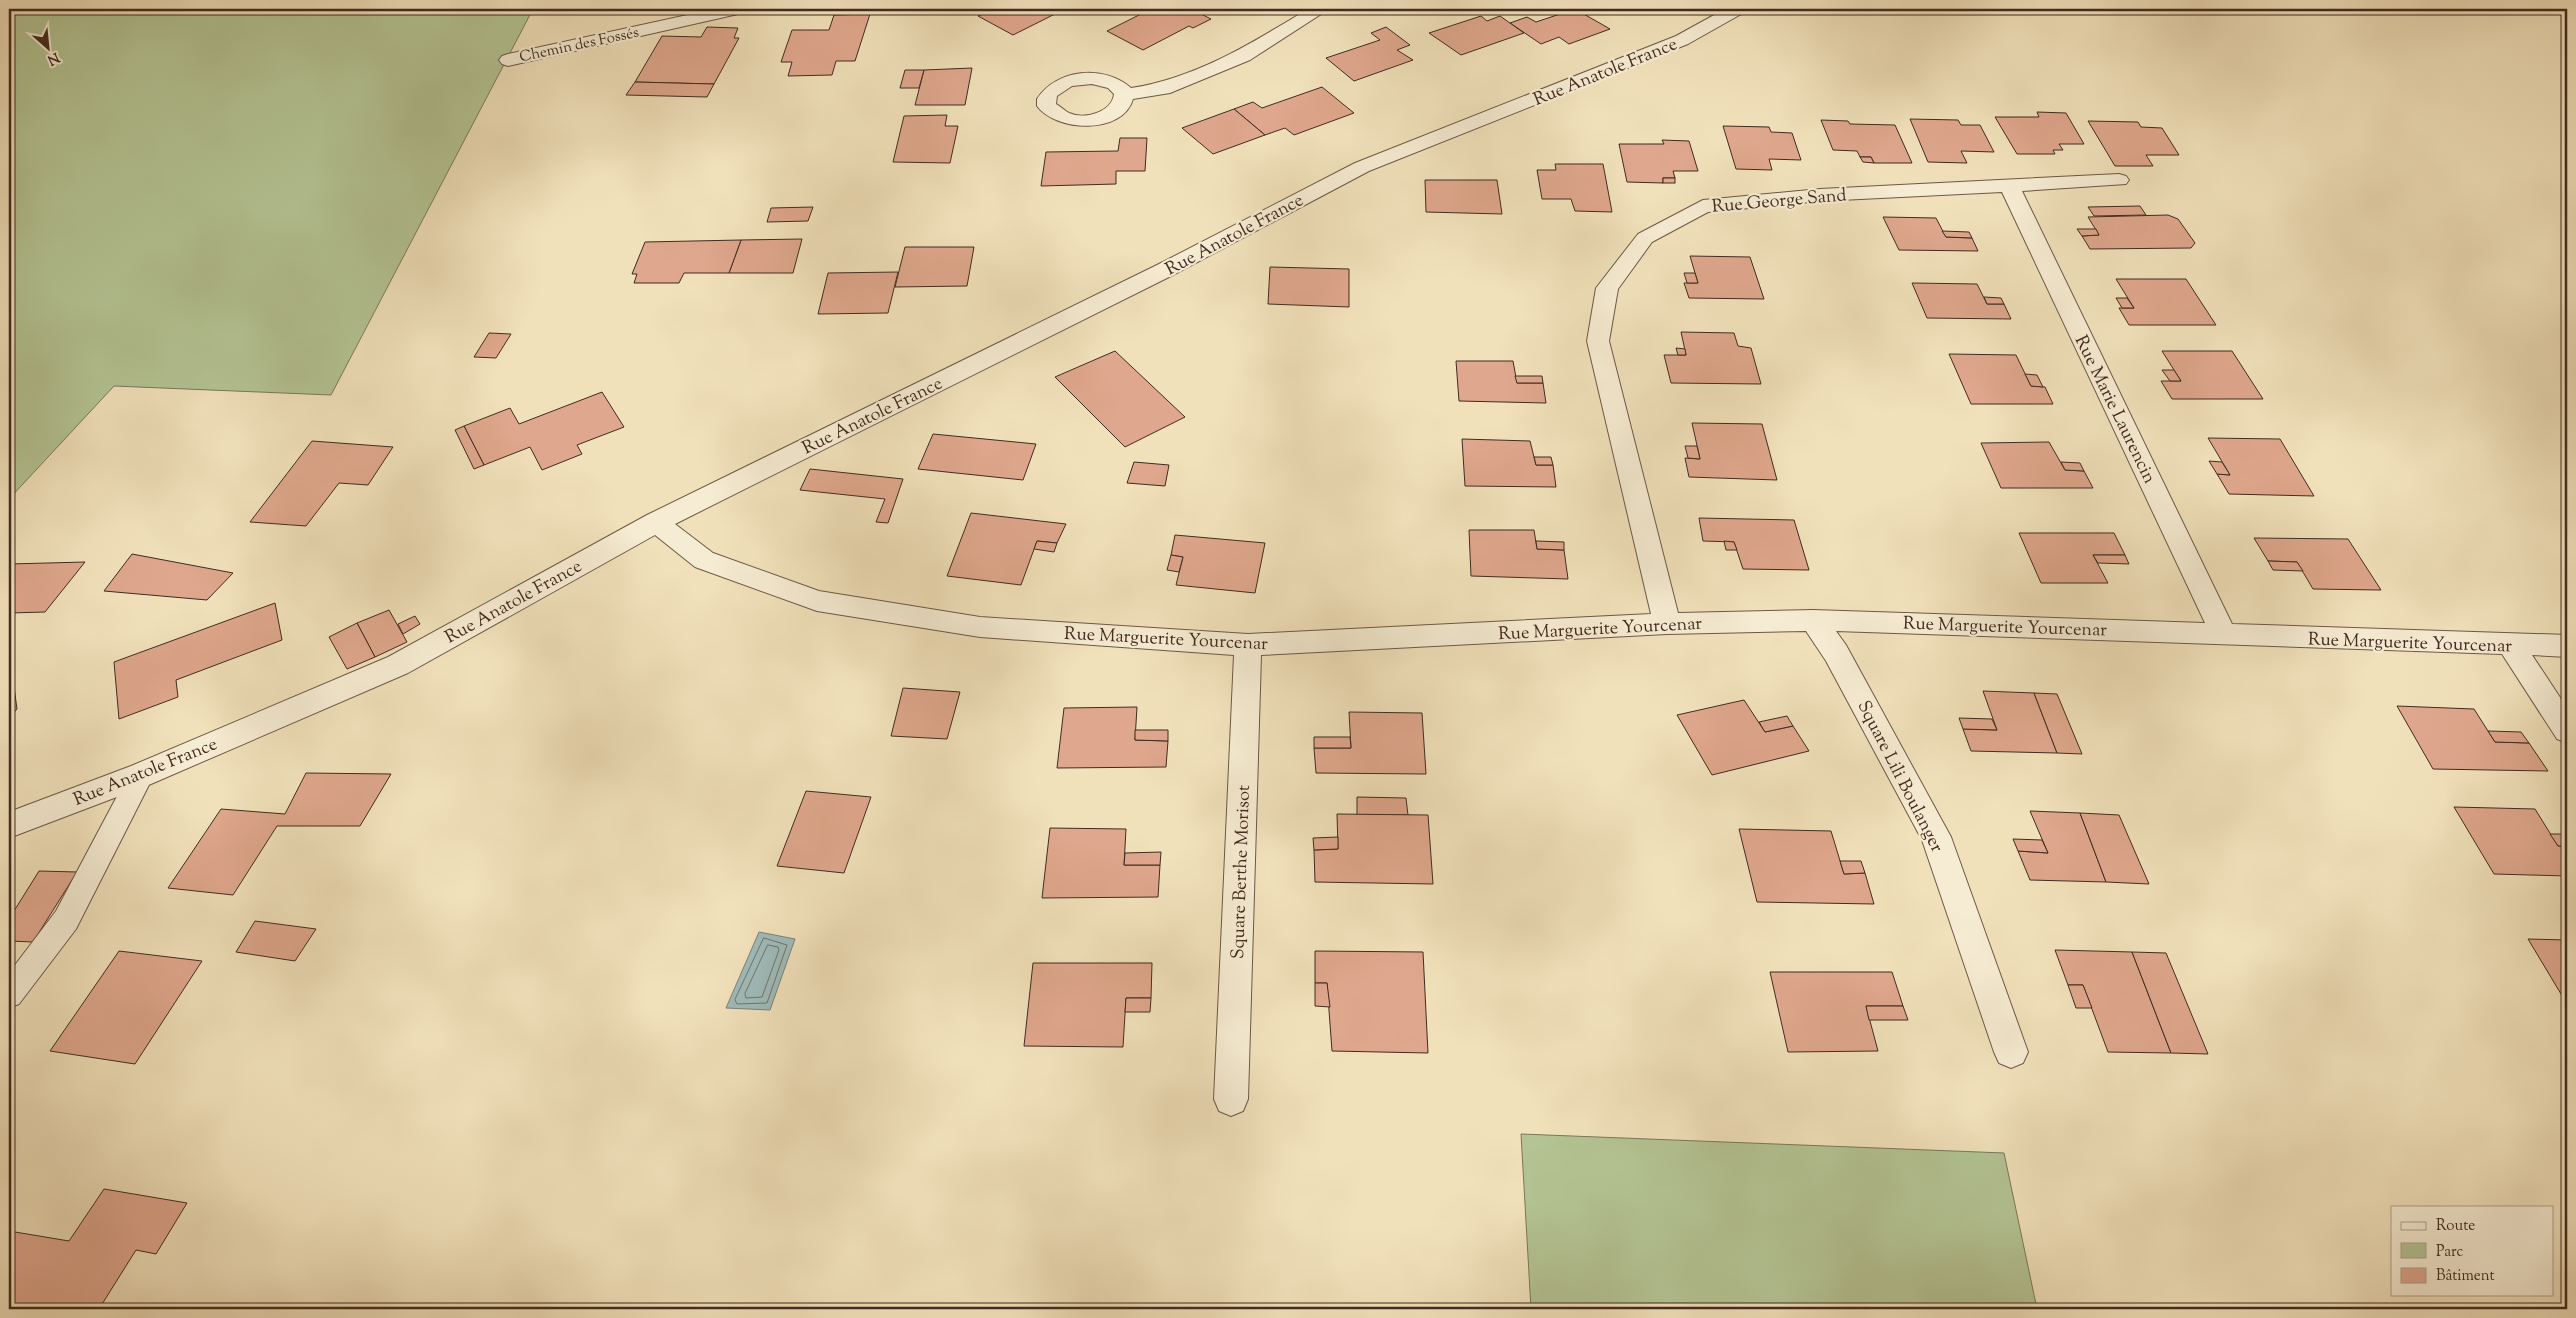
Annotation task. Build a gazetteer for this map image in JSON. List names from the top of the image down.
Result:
{
  "streets": {
    "street": [
      "Chemin des Fossés",
      "Rue Anatole France",
      "Rue George Sand",
      "Rue Marie Laurencin",
      "Rue Marguerite Yourcenar",
      "Square Lili Boulanger",
      "Square Berthe Morisot"
    ]
  },
  "crossings": [
    ["Rue Anatole France", "Rue Marguerite Yourcenar"],
    ["Rue George Sand", "Rue Marie Laurencin"],
    ["Rue George Sand", "Rue Marguerite Yourcenar"],
    ["Rue Marie Laurencin", "Rue Marguerite Yourcenar"],
    ["Rue Marguerite Yourcenar", "Square Lili Boulanger"],
    ["Rue Marguerite Yourcenar", "Square Berthe Morisot"]
  ],
  "legend": ["Route", "Parc", "Bâtiment"],
  "north": "bottom right"
}
